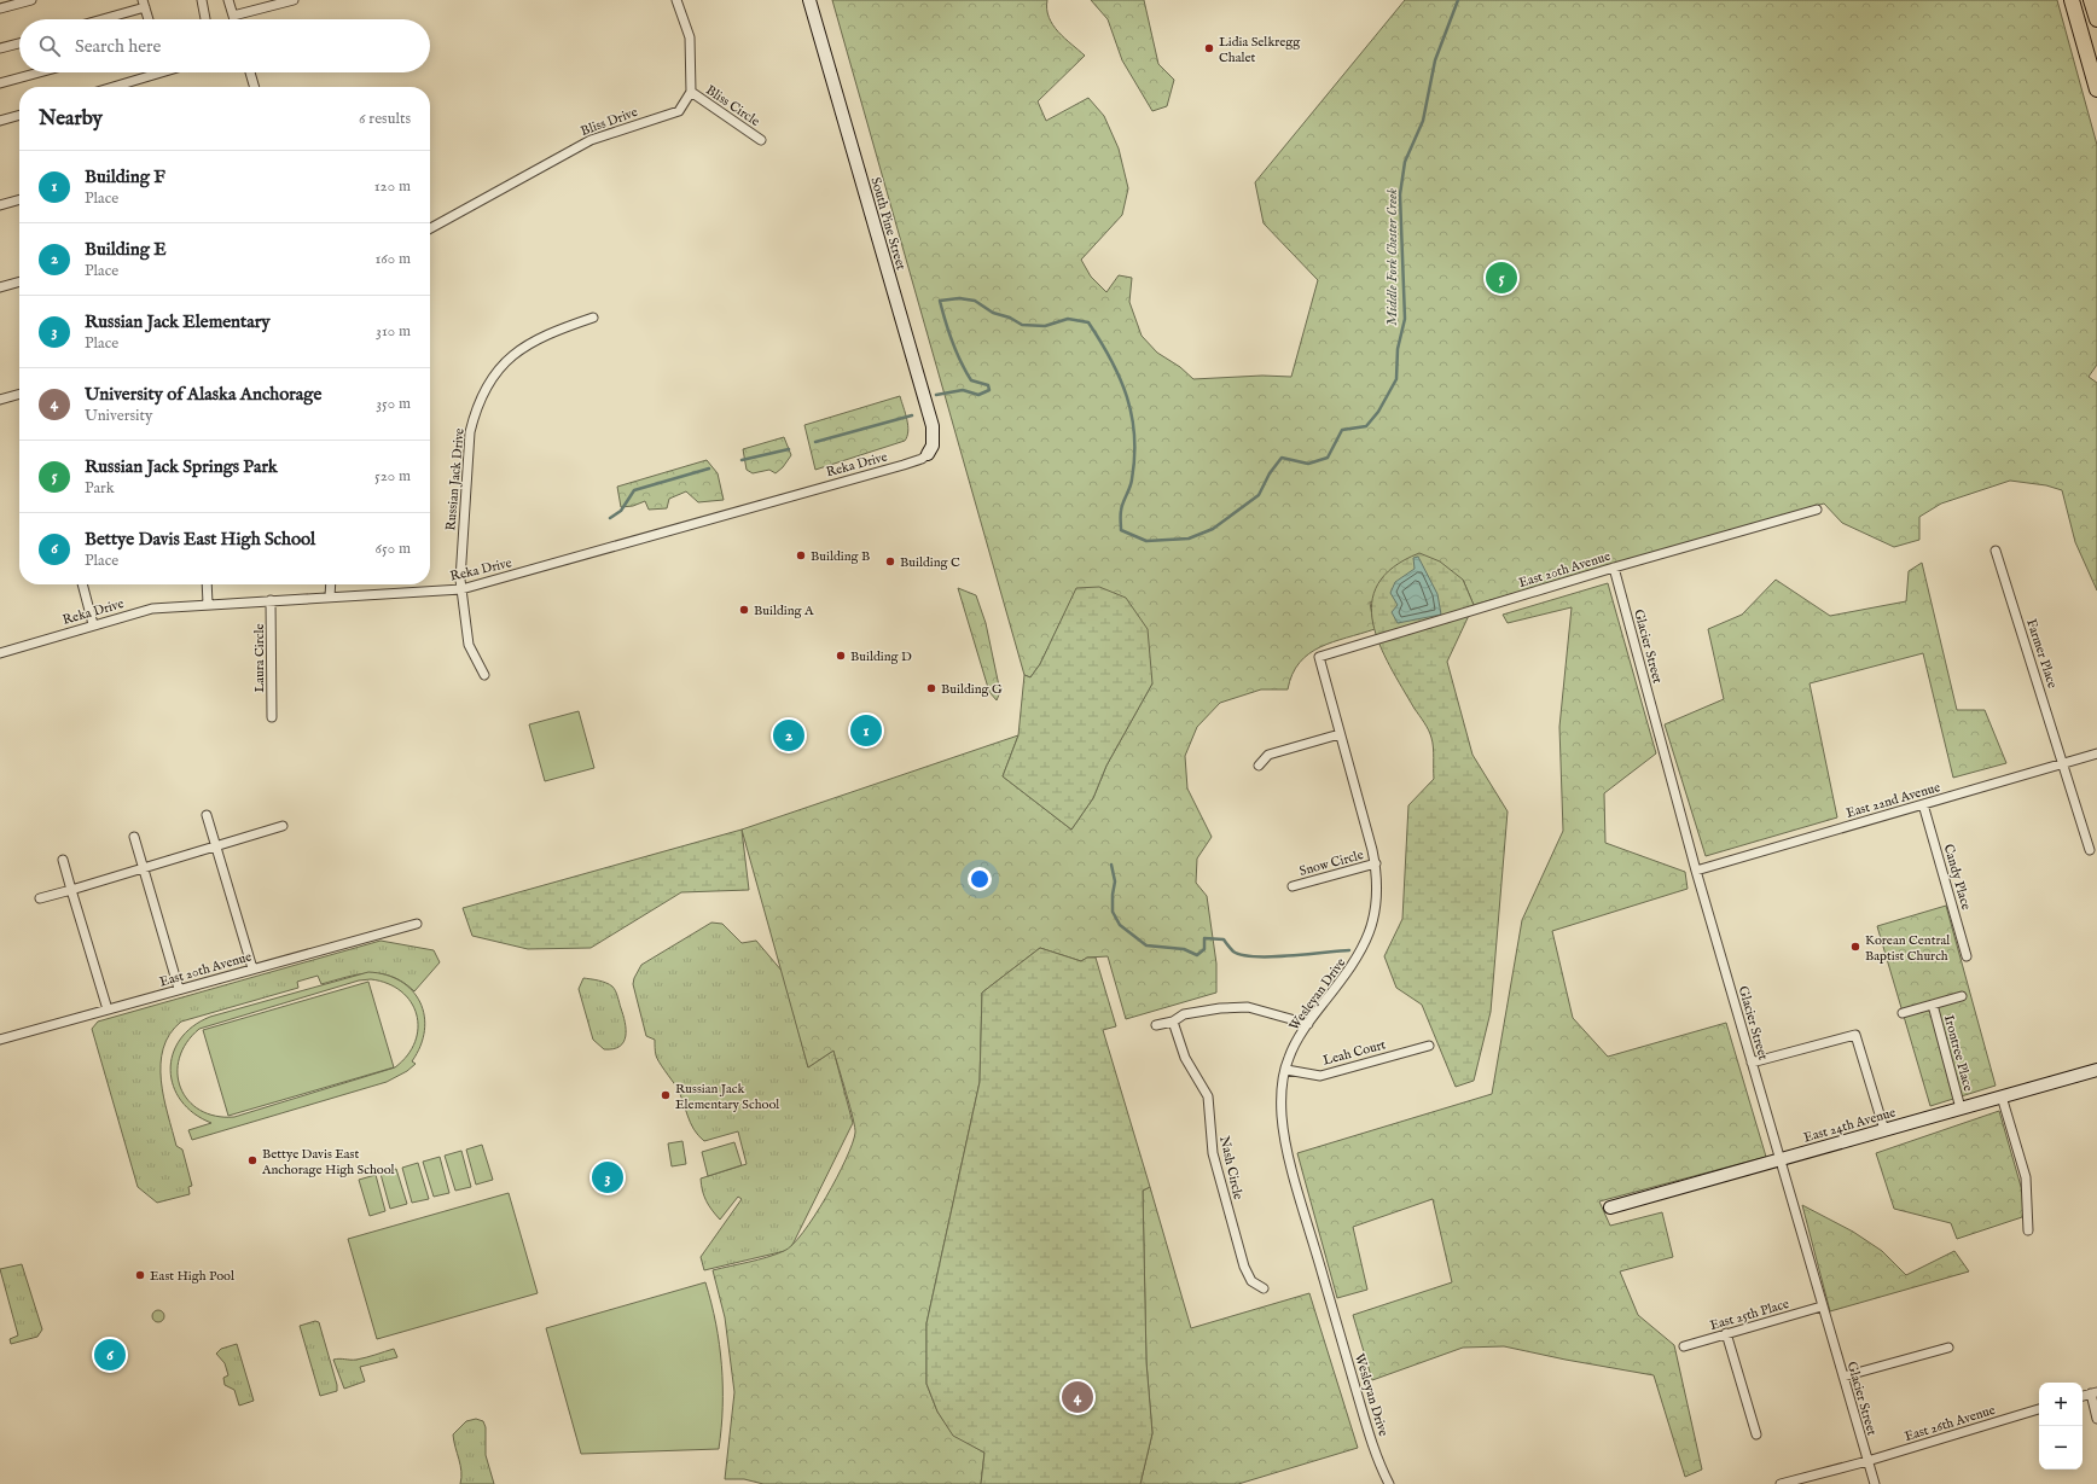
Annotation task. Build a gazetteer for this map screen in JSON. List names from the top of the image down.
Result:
{
  "streets": {
    "street": [
      "Bliss Circle",
      "Bliss Drive",
      "South Pine Street",
      "Reka Drive",
      "Russian Jack Drive",
      "East 20th Avenue",
      "Glacier Street",
      "Farmer Place",
      "Laura Circle",
      "East 22nd Avenue",
      "Snow Circle",
      "Candy Place",
      "Wesleyan Drive",
      "Leah Court",
      "Irontree Place",
      "East 24th Avenue",
      "Nash Circle",
      "East 25th Place",
      "East 26th Avenue"
    ]
  },
  "crossings": [
    ["Bliss Circle", "Bliss Drive"],
    ["South Pine Street", "Reka Drive"],
    ["Reka Drive", "Russian Jack Drive"],
    ["Reka Drive", "Laura Circle"],
    ["East 20th Avenue", "Glacier Street"],
    ["East 20th Avenue", "Wesleyan Drive"],
    ["Glacier Street", "East 22nd Avenue"],
    ["Glacier Street", "East 24th Avenue"],
    ["Glacier Street", "East 25th Place"],
    ["Glacier Street", "East 26th Avenue"],
    ["Farmer Place", "East 22nd Avenue"],
    ["East 22nd Avenue", "Candy Place"],
    ["Snow Circle", "Wesleyan Drive"],
    ["Wesleyan Drive", "Leah Court"],
    ["Irontree Place", "East 24th Avenue"]
  ],
  "water": ["Middle Fork Chester Creek"],
  "places": [
    "Lidia Selkregg Chalet",
    "Building B",
    "Building C",
    "Building A",
    "Building D",
    "Building G",
    "Korean Central Baptist Church",
    "Russian Jack Elementary School",
    "Bettye Davis East Anchorage High School",
    "East High Pool"
  ],
  "page": {
    "search": "Search here",
    "heading": ["Nearby", "6 results"],
    "list": [
      {
        "mark": "1",
        "name": "Building F",
        "note": "Place",
        "value": "120 m"
      },
      {
        "mark": "2",
        "name": "Building E",
        "note": "Place",
        "value": "160 m"
      },
      {
        "mark": "3",
        "name": "Russian Jack Elementary",
        "note": "Place",
        "value": "310 m"
      },
      {
        "mark": "4",
        "name": "University of Alaska Anchorage",
        "note": "University",
        "value": "350 m"
      },
      {
        "mark": "5",
        "name": "Russian Jack Springs Park",
        "note": "Park",
        "value": "520 m"
      },
      {
        "mark": "6",
        "name": "Bettye Davis East High School",
        "note": "Place",
        "value": "650 m"
      }
    ],
    "pins": [
      "5",
      "1",
      "2",
      "3",
      "6",
      "4"
    ],
    "map_buttons": ["+", "−"]
  }
}
